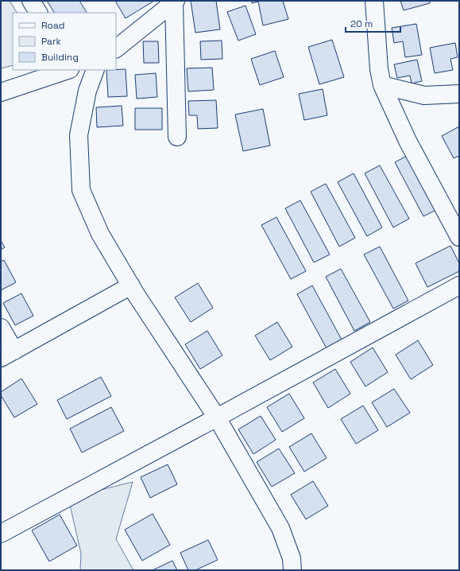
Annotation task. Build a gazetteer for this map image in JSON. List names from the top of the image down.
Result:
{
  "legend": ["Road", "Park", "Building"],
  "scale_bar": "20 m"
}
